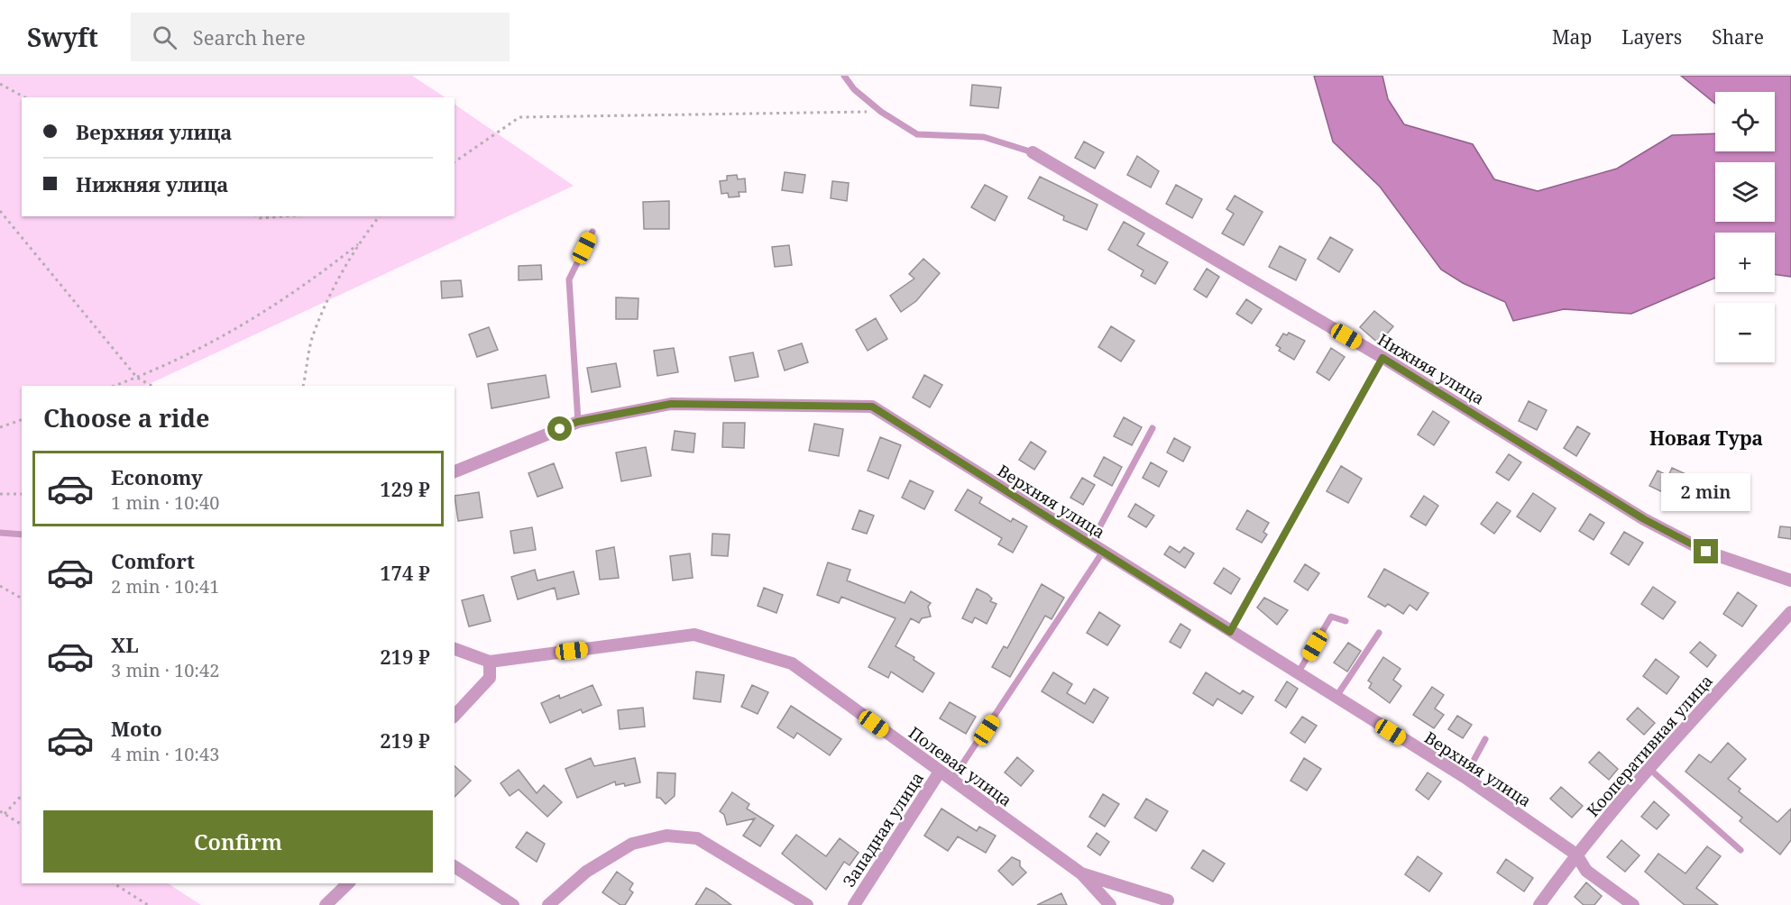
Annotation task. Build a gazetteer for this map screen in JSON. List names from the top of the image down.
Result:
{
  "streets": {
    "street": [
      "Нижняя улица",
      "Верхняя улица",
      "Кооперативная улица",
      "Полевая улица",
      "Западная улица"
    ]
  },
  "crossings": [
    ["Верхняя улица", "Кооперативная улица"],
    ["Полевая улица", "Западная улица"]
  ],
  "districts": ["Новая Тура"],
  "page": {
    "header": "Swyft",
    "search": "Search here",
    "nav": ["Map", "Layers", "Share"],
    "map_buttons": ["+", "−"],
    "banner": ["Верхняя улица", "Нижняя улица"],
    "heading": "Choose a ride",
    "list": [
      {
        "name": "Economy",
        "note": "1 min · 10:40",
        "value": "129 ₽"
      },
      {
        "name": "Comfort",
        "note": "2 min · 10:41",
        "value": "174 ₽"
      },
      {
        "name": "XL",
        "note": "3 min · 10:42",
        "value": "219 ₽"
      },
      {
        "name": "Moto",
        "note": "4 min · 10:43",
        "value": "219 ₽"
      }
    ],
    "bubble": "2 min",
    "buttons": "Confirm"
  }
}
